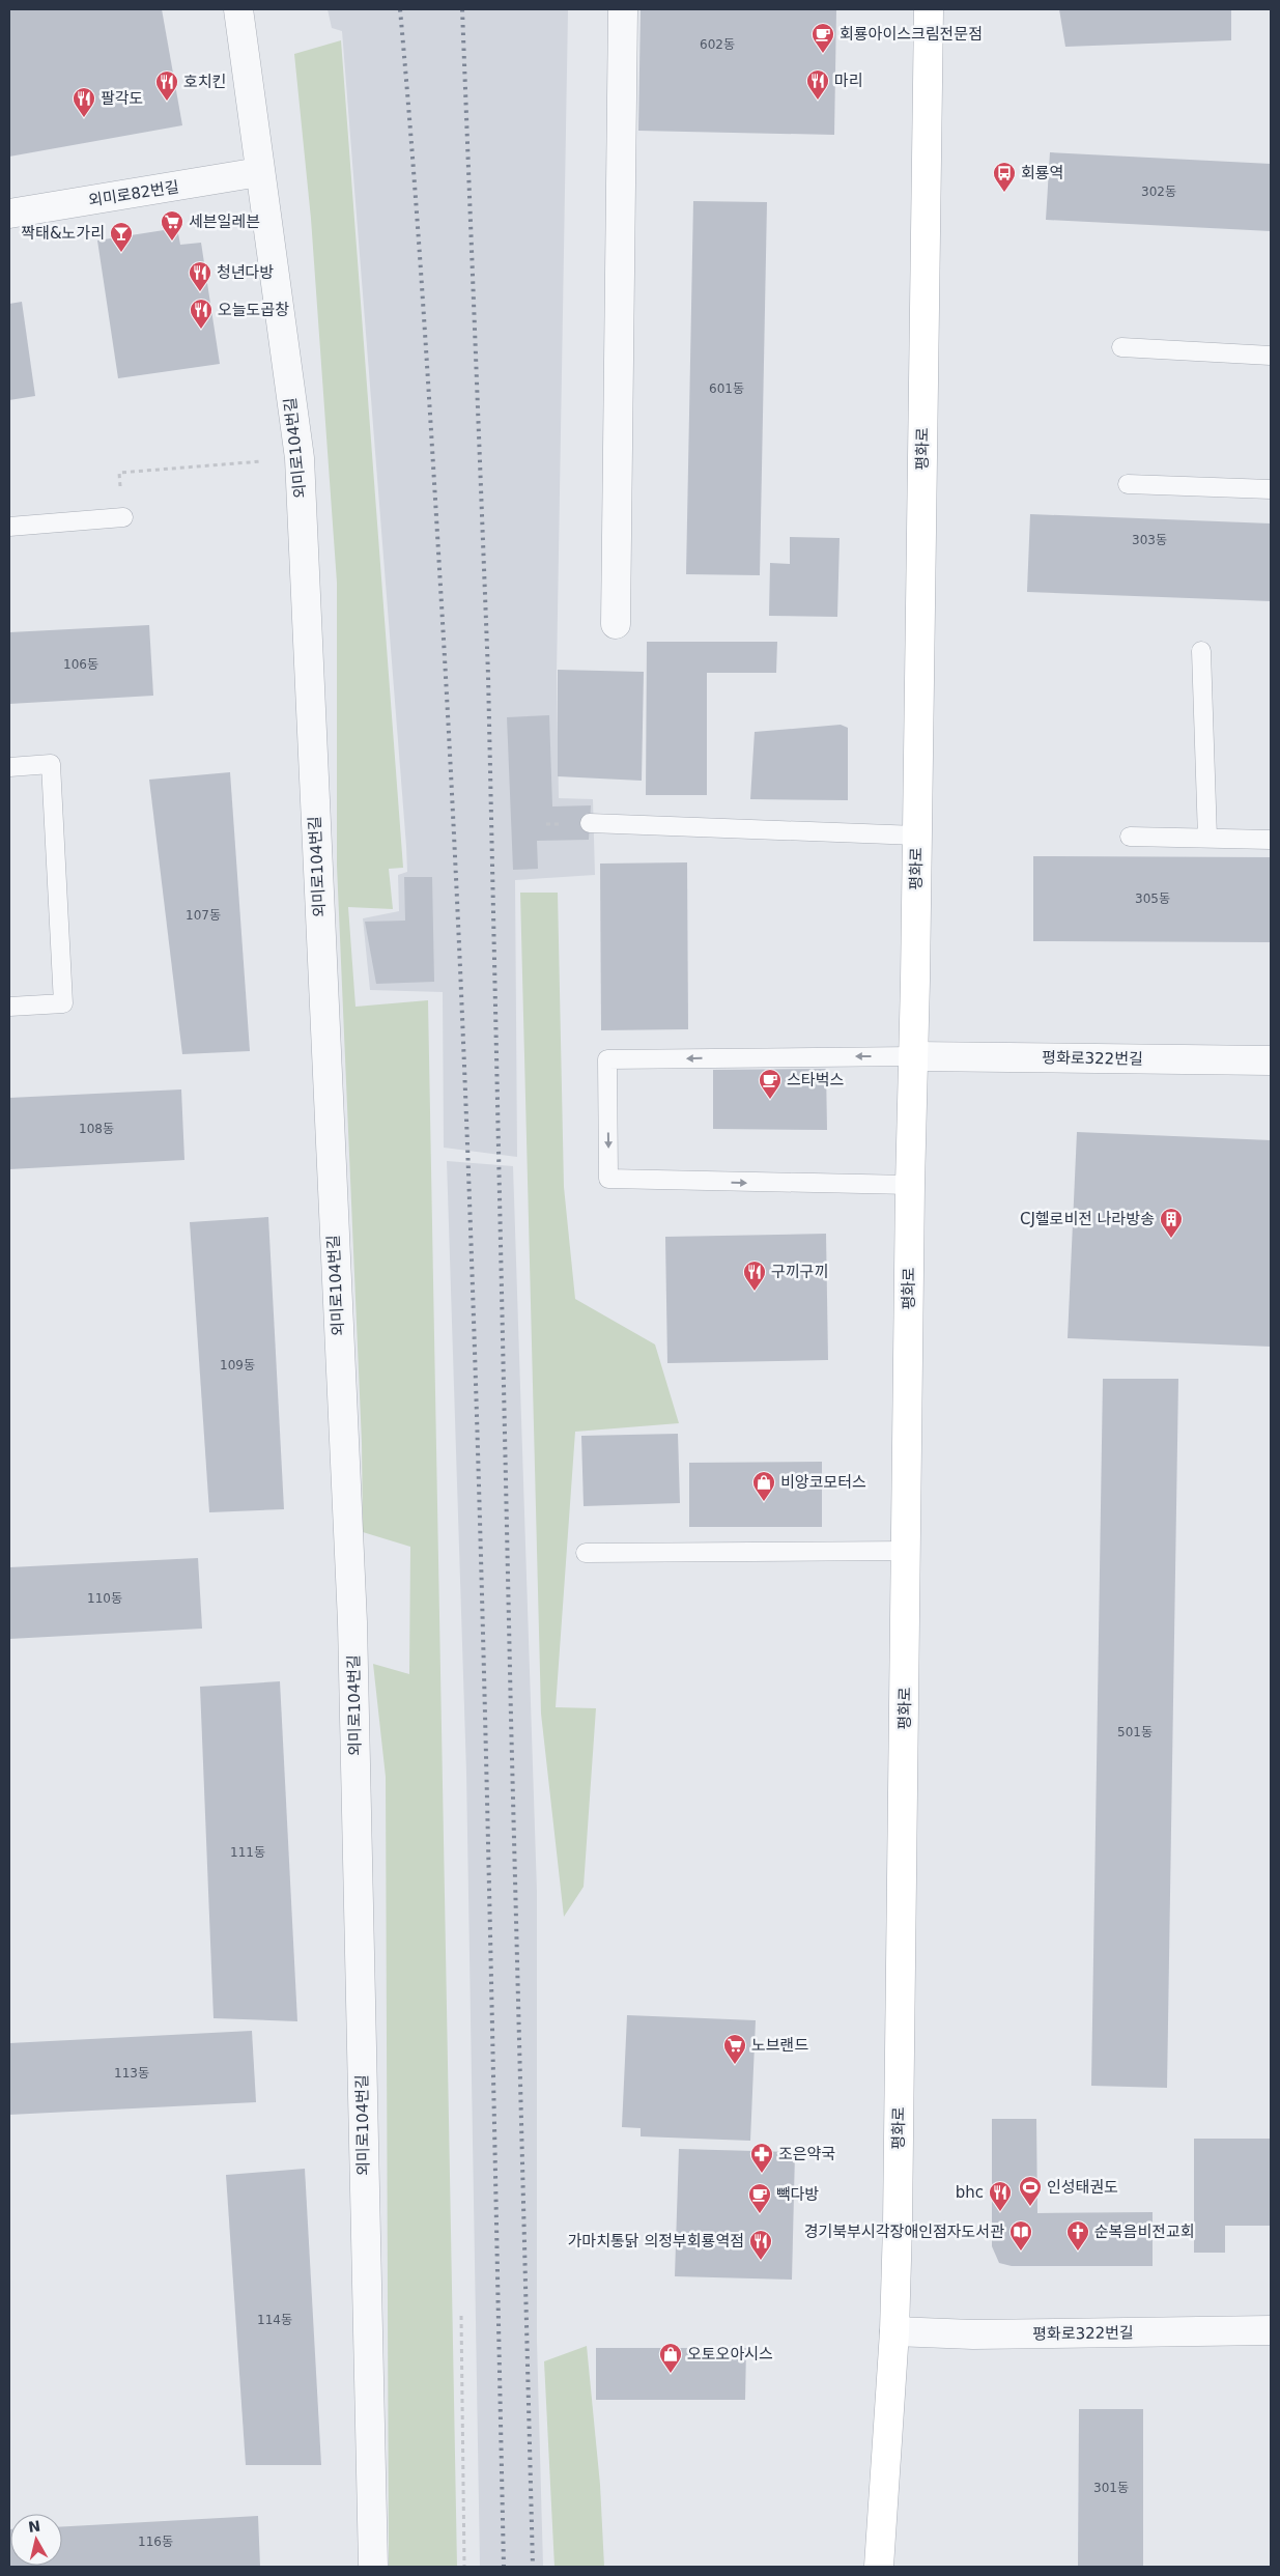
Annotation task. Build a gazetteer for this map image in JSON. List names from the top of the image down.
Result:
{
  "streets": {
    "main road": ["평화로"],
    "street": ["외미로82번길", "외미로104번길", "평화로322번길"]
  },
  "crossings": [
    ["외미로82번길", "외미로104번길"],
    ["평화로", "평화로322번길"]
  ],
  "places": {
    "cafe": ["회룡아이스크림전문점", "스타벅스", "빽다방"],
    "restaurant": [
      "마리",
      "호치킨",
      "팔각도",
      "청년다방",
      "오늘도곱창",
      "구끼구끼",
      "bhc",
      "가마치통닭 의정부회룡역점"
    ],
    "bus stop": ["회룡역"],
    "supermarket": ["세븐일레븐", "노브랜드"],
    "bar": ["짝태&노가리"],
    "building": ["CJ헬로비전 나라방송"],
    "shop": ["비앙코모터스", "오토오아시스"],
    "pharmacy": ["조은약국"],
    "sports": ["인성태권도"],
    "library": ["경기북부시각장애인점자도서관"],
    "church": ["순복음비전교회"]
  },
  "house_numbers": [
    "602동",
    "302동",
    "601동",
    "303동",
    "106동",
    "305동",
    "107동",
    "108동",
    "109동",
    "110동",
    "501동",
    "111동",
    "113동",
    "114동",
    "301동",
    "116동"
  ],
  "north": "top"
}
